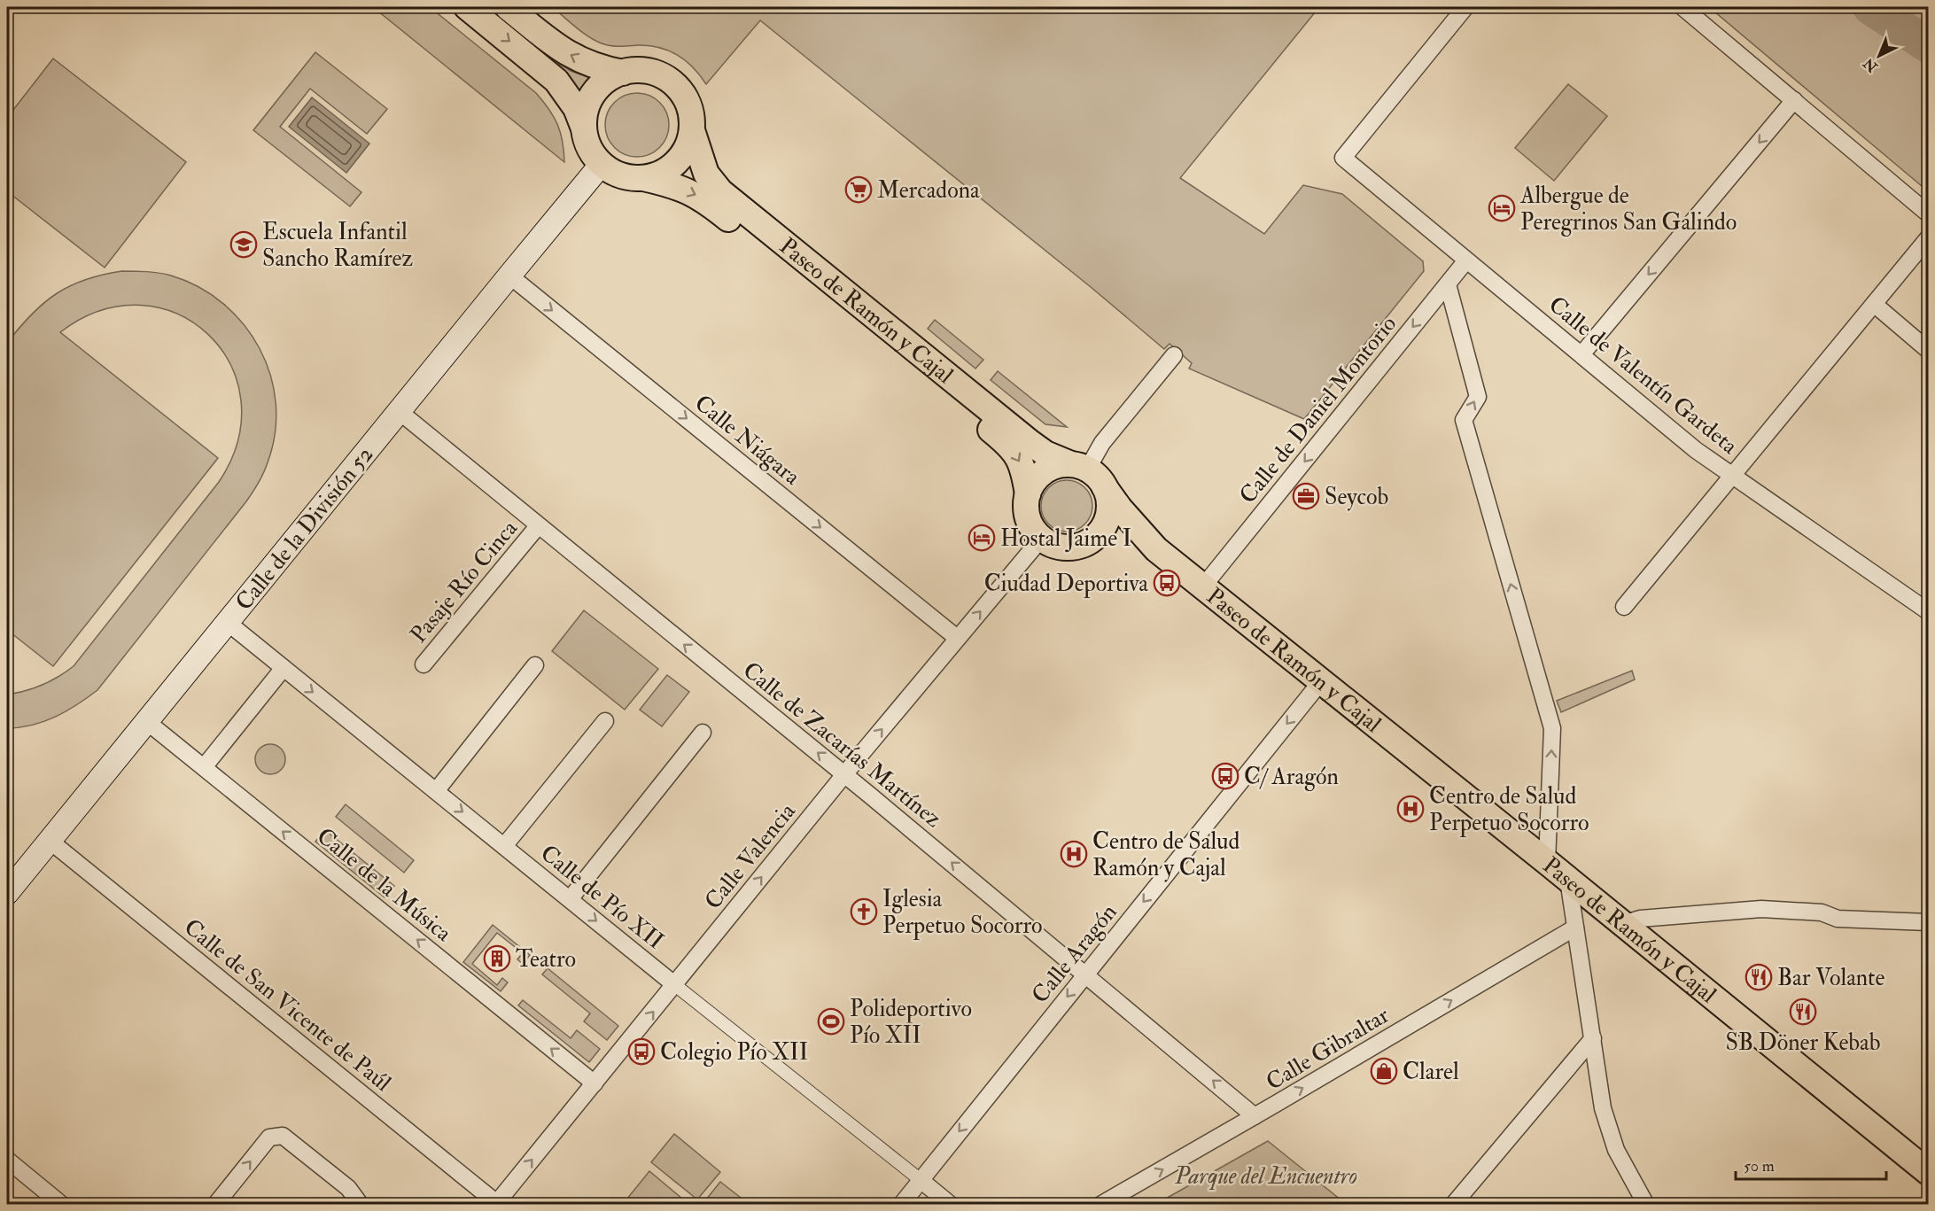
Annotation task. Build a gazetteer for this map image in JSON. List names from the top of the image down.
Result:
{
  "streets": {
    "main road": ["Paseo de Ramón y Cajal", "Calle de la División 52"],
    "street": [
      "Calle de Valentín Gardeta",
      "Calle de Daniel Montorio",
      "Calle Niágara",
      "Pasaje Río Cinca",
      "Calle de Zacarías Martínez",
      "Calle Valencia",
      "Calle de la Música",
      "Calle de Pío XII",
      "Calle Aragón",
      "Calle de San Vicente de Paúl",
      "Calle Gibraltar"
    ]
  },
  "crossings": [
    ["Paseo de Ramón y Cajal", "Calle de Daniel Montorio"],
    ["Paseo de Ramón y Cajal", "Calle de la División 52"],
    ["Paseo de Ramón y Cajal", "Calle Valencia"],
    ["Paseo de Ramón y Cajal", "Calle Aragón"],
    ["Calle de Valentín Gardeta", "Calle de Daniel Montorio"],
    ["Calle Niágara", "Calle de la División 52"],
    ["Calle Niágara", "Calle Valencia"],
    ["Calle de la División 52", "Calle de Zacarías Martínez"],
    ["Calle de la División 52", "Calle de la Música"],
    ["Calle de la División 52", "Calle de Pío XII"],
    ["Calle de la División 52", "Calle de San Vicente de Paúl"],
    ["Pasaje Río Cinca", "Calle de Zacarías Martínez"],
    ["Calle de Zacarías Martínez", "Calle Valencia"],
    ["Calle de Zacarías Martínez", "Calle Aragón"],
    ["Calle de Zacarías Martínez", "Calle Gibraltar"],
    ["Calle Valencia", "Calle de la Música"],
    ["Calle Valencia", "Calle de Pío XII"],
    ["Calle Valencia", "Calle de San Vicente de Paúl"],
    ["Calle de Pío XII", "Calle Aragón"]
  ],
  "one_way": [
    "Calle de Daniel Montorio",
    "Calle Niágara",
    "Calle de Zacarías Martínez",
    "Calle Valencia",
    "Calle de la Música",
    "Calle de Pío XII",
    "Calle Aragón",
    "Calle Gibraltar"
  ],
  "parks": ["Parque del Encuentro"],
  "places": {
    "supermarket": ["Mercadona"],
    "hotel": ["Albergue de Peregrinos San Galindo", "Hostal Jaime I"],
    "school or university": ["Escuela Infantil Sancho Ramírez"],
    "office": ["Seycob"],
    "bus stop": ["Ciudad Deportiva", "C/ Aragón", "Colegio Pío XII"],
    "hospital": ["Centro de Salud Perpetuo Socorro", "Centro de Salud Ramón y Cajal"],
    "church": ["Iglesia Perpetuo Socorro"],
    "building": ["Teatro"],
    "restaurant": ["Bar Volante", "SB Döner Kebab"],
    "sports": ["Polideportivo Pío XII"],
    "shop": ["Clarel"]
  },
  "scale_bar": "50 m",
  "north": "bottom left"
}
